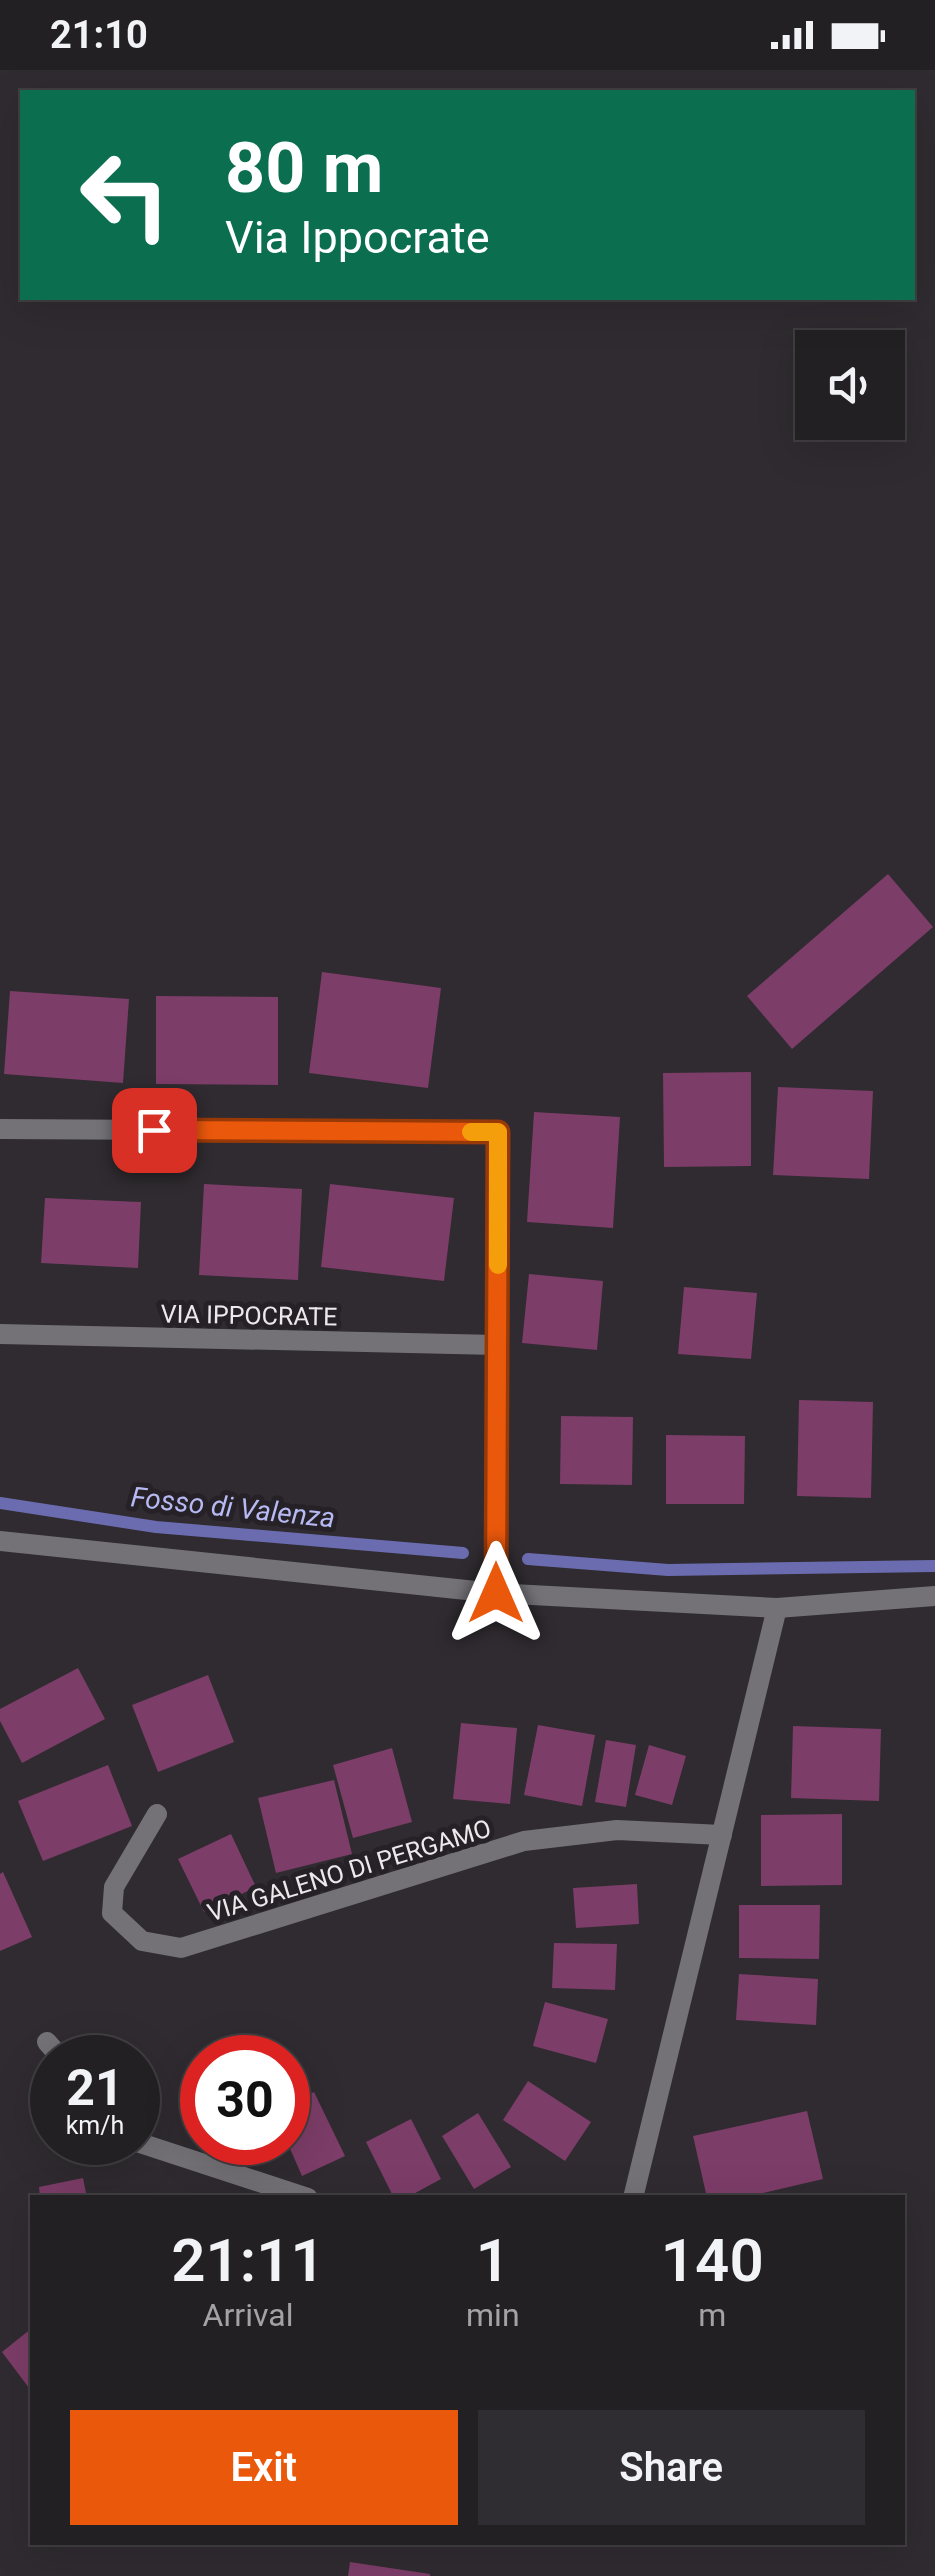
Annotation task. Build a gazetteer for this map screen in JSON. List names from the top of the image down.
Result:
{
  "streets": {
    "street": ["VIA IPPOCRATE", "VIA GALENO DI PERGAMO"]
  },
  "water": ["Fosso di Valenza"],
  "page": {
    "status": "21:10",
    "turn": ["80 m", "Via Ippocrate"],
    "speed": "21 km/h",
    "limit": "30",
    "eta": [
      "21:11",
      "Arrival",
      "1",
      "min",
      "140",
      "m"
    ],
    "buttons": ["Exit", "Share"]
  }
}
